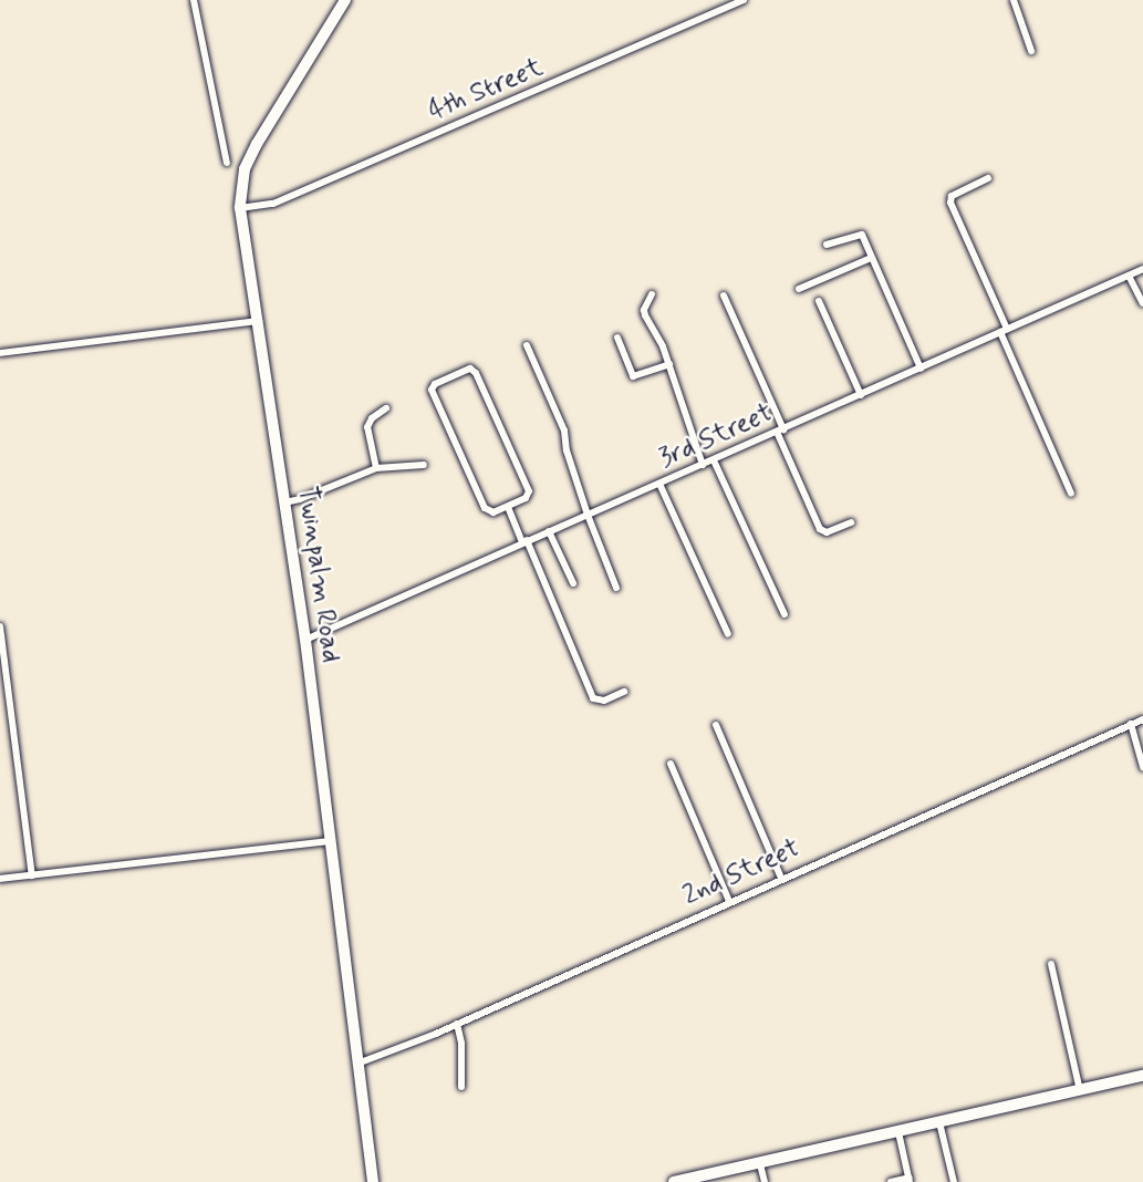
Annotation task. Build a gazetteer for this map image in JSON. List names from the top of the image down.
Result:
{
  "streets": {
    "main road": ["Twinpalm Road"],
    "street": ["4th Street", "3rd Street", "2nd Street"]
  },
  "crossings": [
    ["4th Street", "Twinpalm Road"],
    ["3rd Street", "Twinpalm Road"],
    ["Twinpalm Road", "2nd Street"]
  ]
}
